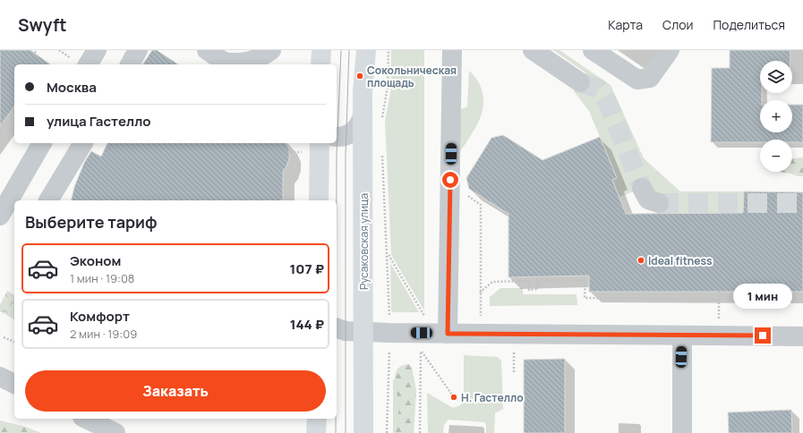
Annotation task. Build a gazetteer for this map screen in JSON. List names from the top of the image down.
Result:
{
  "streets": {
    "main road": ["Русаковская улица"]
  },
  "places": ["Сокольническая площадь", "Ideal fitness", "Н. Гастелло"],
  "page": {
    "header": "Swyft",
    "nav": ["Карта", "Слои", "Поделиться"],
    "map_buttons": ["+", "−"],
    "banner": ["Москва", "улица Гастелло"],
    "heading": "Выберите тариф",
    "list": [
      {
        "name": "Эконом",
        "note": "1 мин · 19:08",
        "value": "107 ₽"
      },
      {
        "name": "Комфорт",
        "note": "2 мин · 19:09",
        "value": "144 ₽"
      }
    ],
    "bubble": "1 мин",
    "buttons": "Заказать"
  }
}
